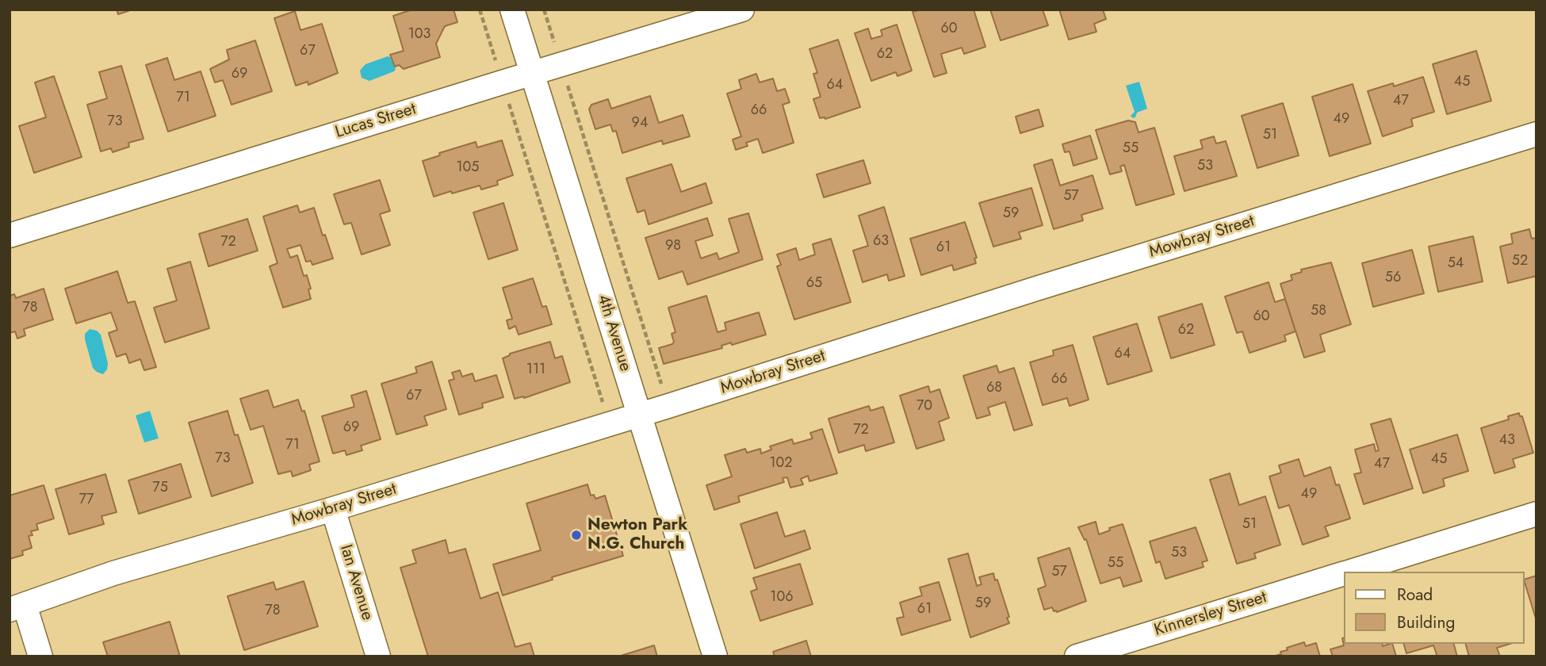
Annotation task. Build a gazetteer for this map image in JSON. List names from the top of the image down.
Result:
{
  "streets": {
    "street": [
      "Lucas Street",
      "Mowbray Street",
      "4th Avenue",
      "Ian Avenue",
      "Kinnersley Street"
    ]
  },
  "crossings": [
    ["Lucas Street", "4th Avenue"],
    ["Mowbray Street", "4th Avenue"],
    ["Mowbray Street", "Ian Avenue"]
  ],
  "places": ["Newton Park N.G. Church"],
  "house_numbers": [
    "60",
    "103",
    "67",
    "62",
    "69",
    "45",
    "64",
    "71",
    "47",
    "66",
    "49",
    "73",
    "94",
    "51",
    "55",
    "53",
    "105",
    "57",
    "59",
    "63",
    "72",
    "98",
    "61",
    "52",
    "54",
    "56",
    "65",
    "78",
    "58",
    "60",
    "62",
    "64",
    "111",
    "66",
    "68",
    "67",
    "70",
    "69",
    "72",
    "43",
    "71",
    "73",
    "45",
    "102",
    "47",
    "75",
    "49",
    "77",
    "51",
    "53",
    "55",
    "57",
    "106",
    "59",
    "61",
    "78"
  ],
  "legend": ["Road", "Building"]
}
